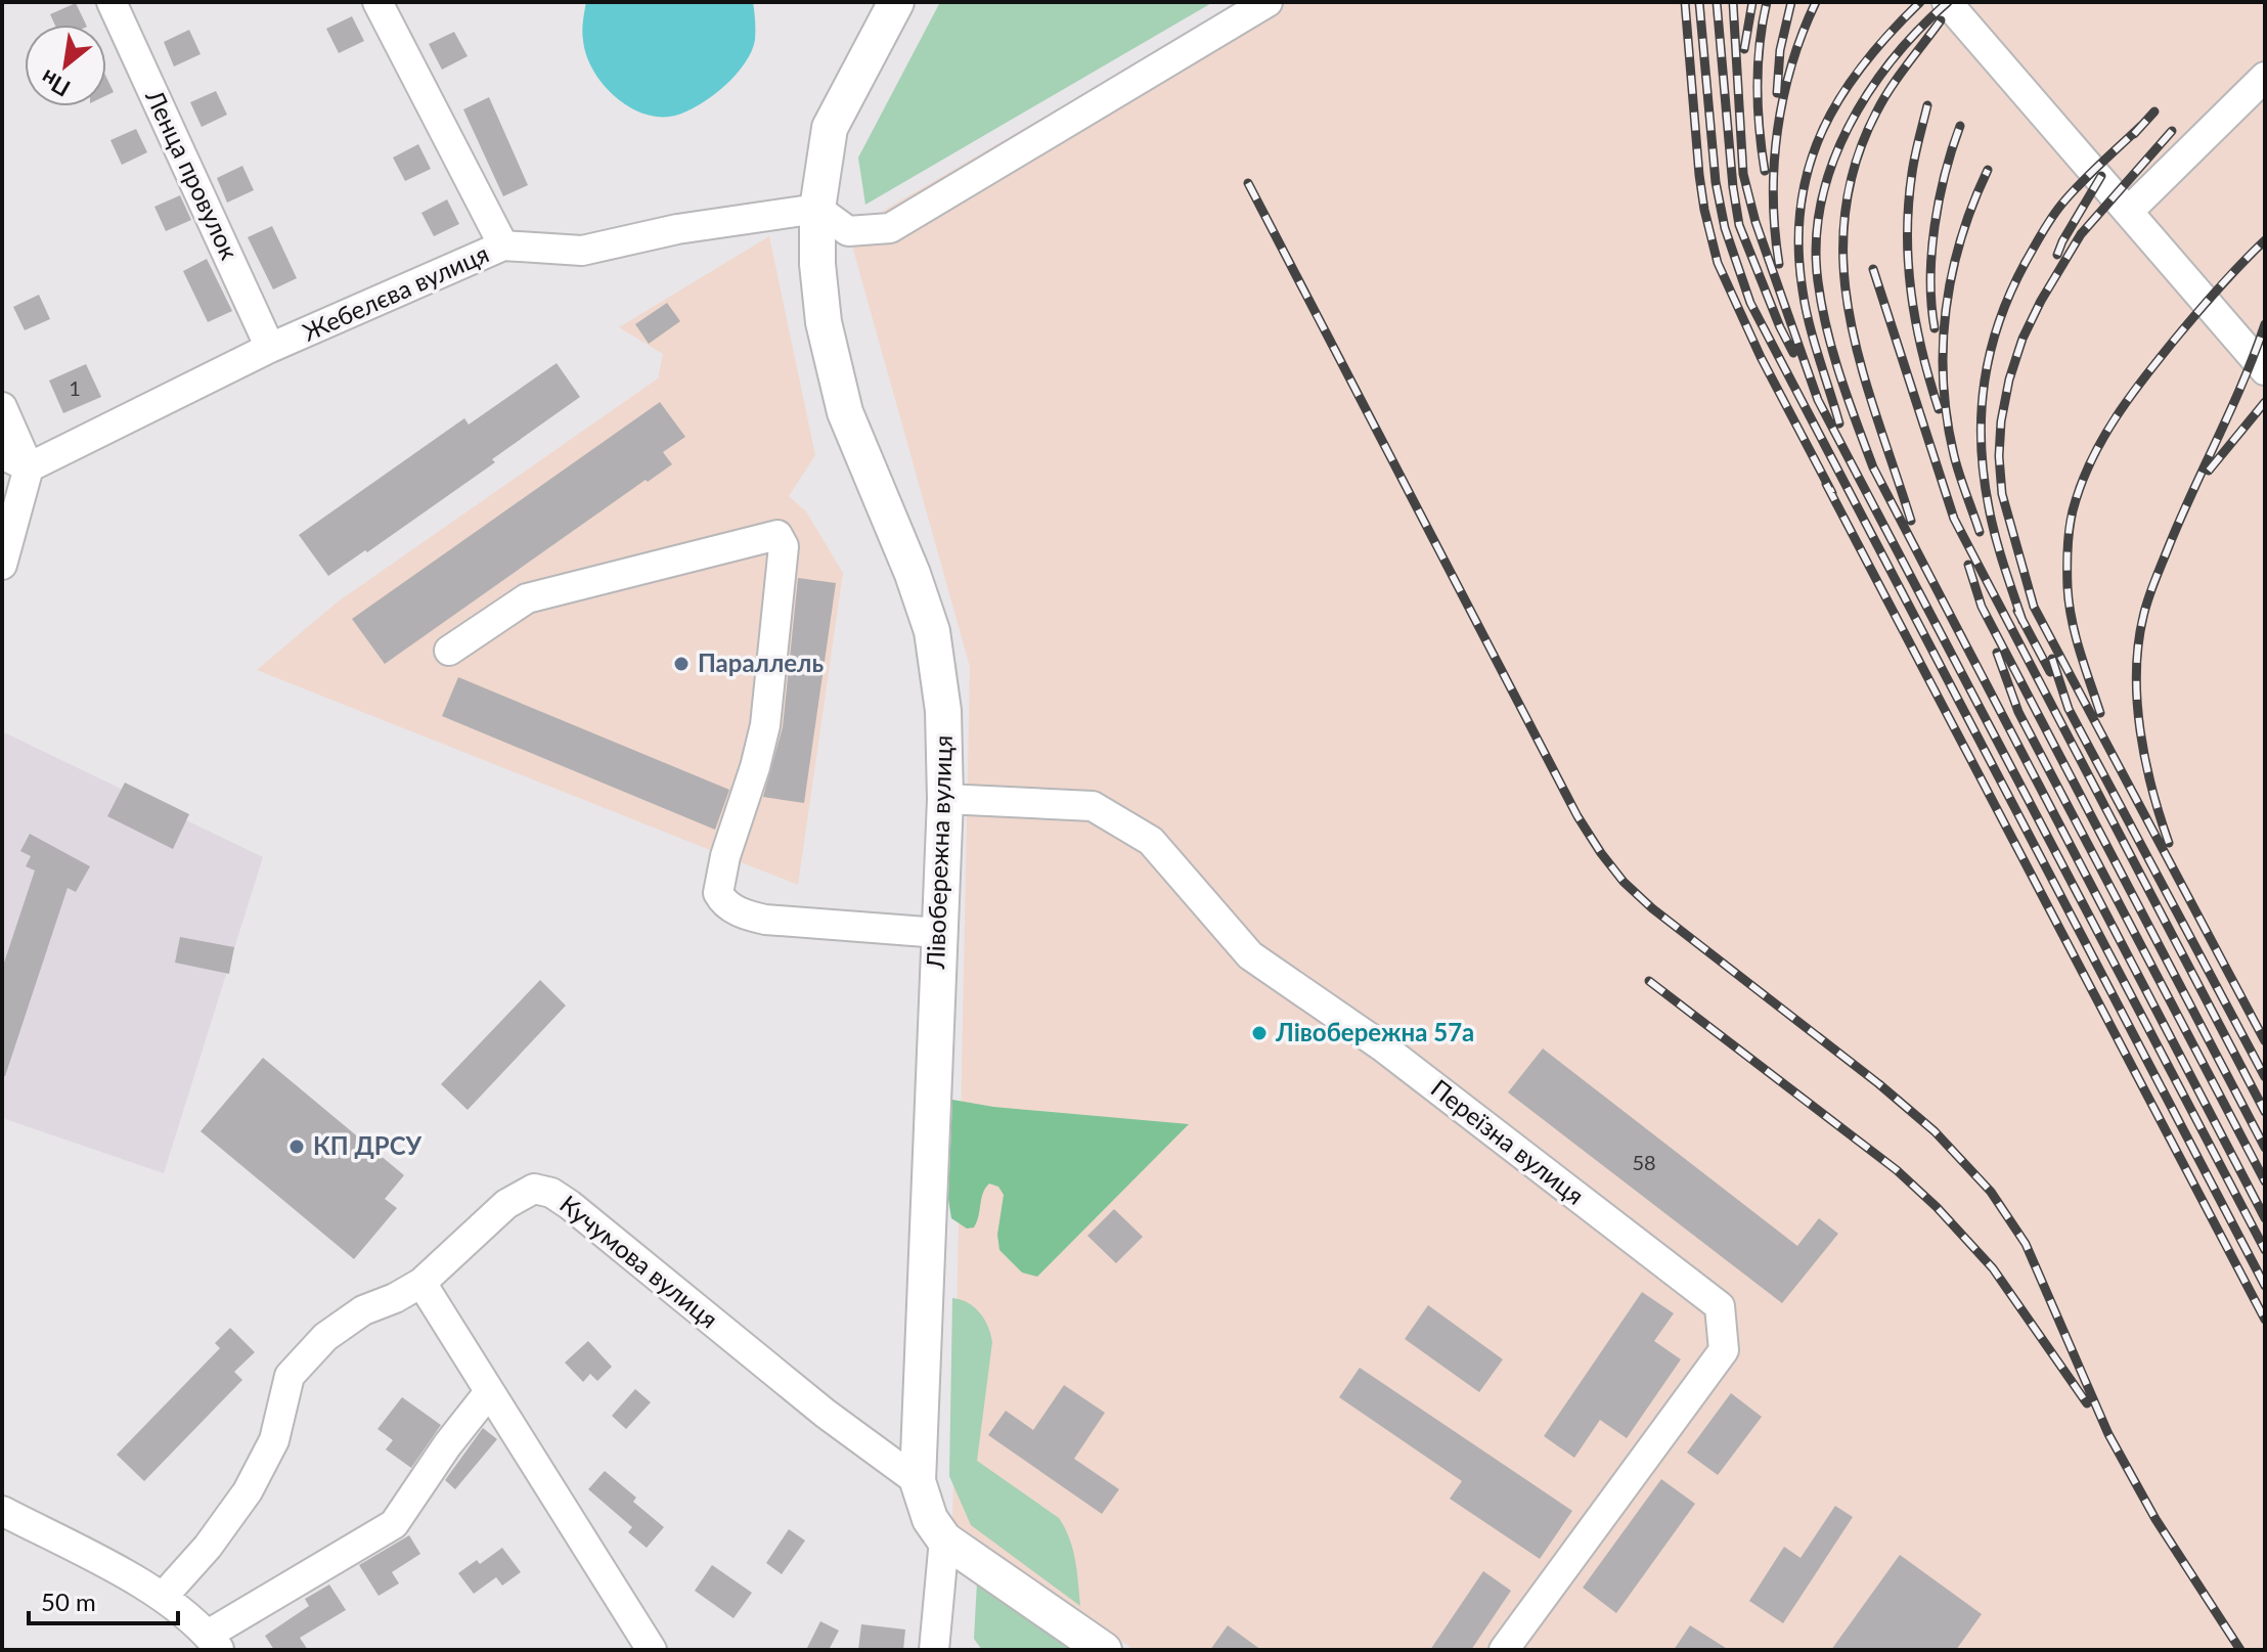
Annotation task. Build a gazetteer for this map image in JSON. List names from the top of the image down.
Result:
{
  "streets": {
    "main road": ["Лівобережна вулиця"],
    "street": [
      "Ленца провулок",
      "Жебелєва вулиця",
      "Переїзна вулиця",
      "Кучумова вулиця"
    ]
  },
  "crossings": [
    ["Ленца провулок", "Жебелєва вулиця"],
    ["Жебелєва вулиця", "Лівобережна вулиця"],
    ["Лівобережна вулиця", "Переїзна вулиця"],
    ["Лівобережна вулиця", "Кучумова вулиця"]
  ],
  "places": ["Параллель", "Лівобережна 57а", "КП ДРСУ"],
  "house_numbers": ["1", "58"],
  "scale_bar": "50 m",
  "north": "bottom left"
}
